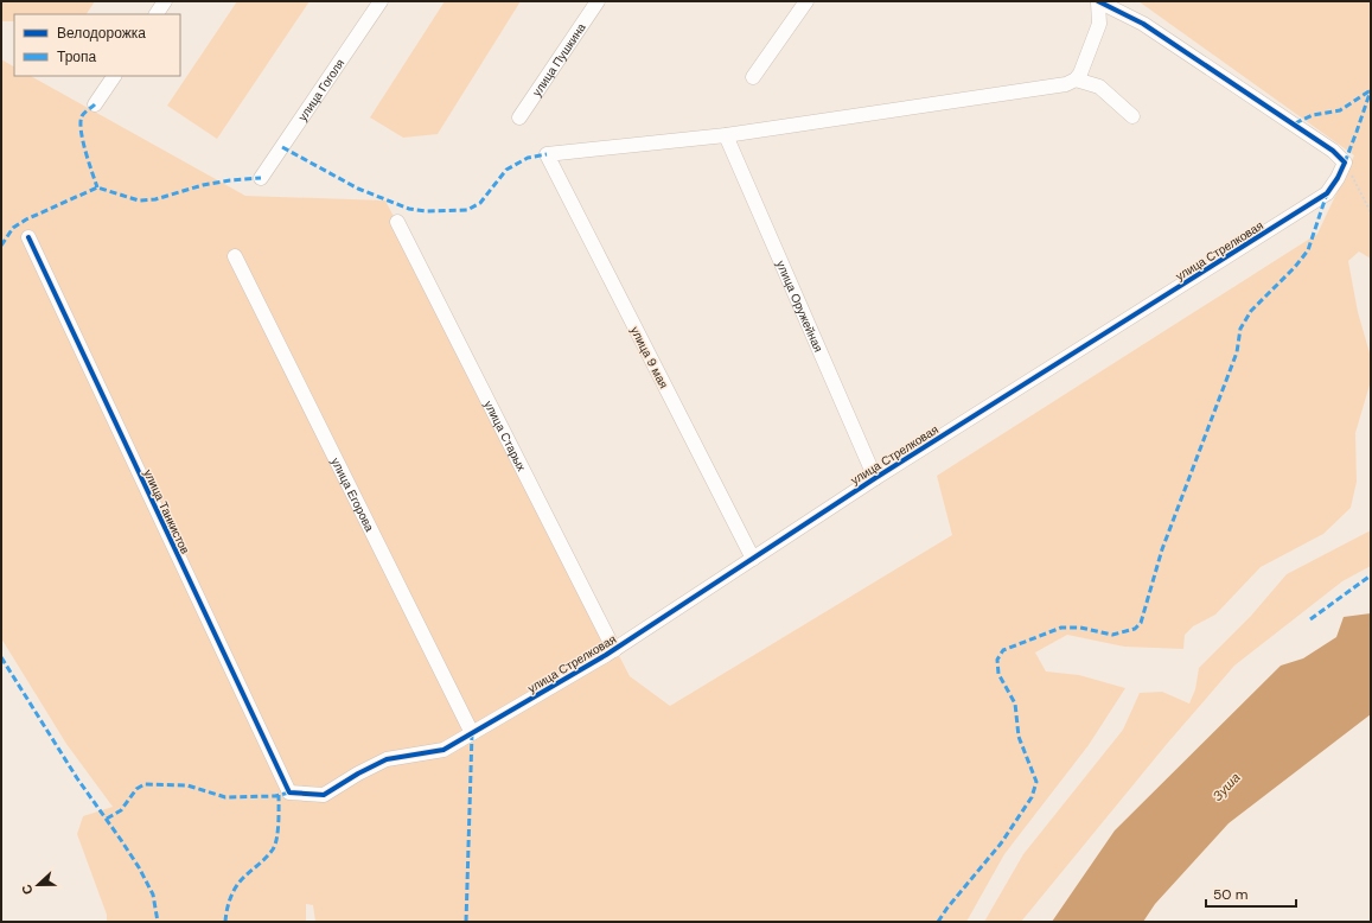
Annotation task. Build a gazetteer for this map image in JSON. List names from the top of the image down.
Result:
{
  "streets": {
    "street": [
      "улица Пушкина",
      "улица Гоголя",
      "улица Стрелковая",
      "улица Оружейная",
      "улица 9 мая",
      "улица Старых",
      "улица Егорова",
      "улица Танкистов"
    ]
  },
  "crossings": [
    ["улица Стрелковая", "улица Оружейная"],
    ["улица Стрелковая", "улица 9 мая"],
    ["улица Стрелковая", "улица Старых"],
    ["улица Стрелковая", "улица Егорова"],
    ["улица Стрелковая", "улица Танкистов"],
    ["улица Оружейная", "улица 9 мая"]
  ],
  "water": ["Зуша"],
  "legend": ["Велодорожка", "Тропа"],
  "scale_bar": "50 m",
  "north": "left"
}
